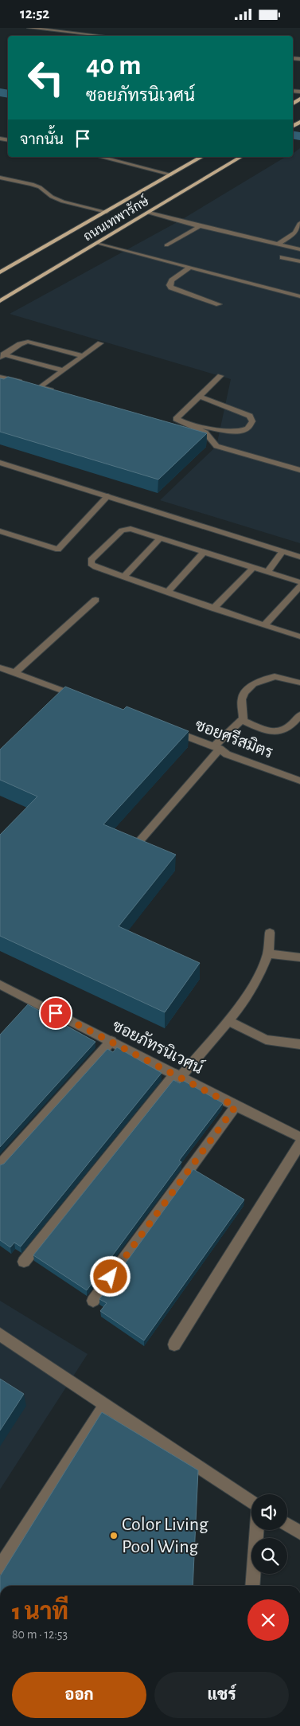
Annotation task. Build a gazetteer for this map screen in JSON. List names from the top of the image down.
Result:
{
  "streets": {
    "main road": ["ถนนเทพารักษ์"],
    "street": ["ซอยศรีสมิตร", "ซอยภัทรนิเวศน์"]
  },
  "places": ["Color Living Pool Wing"],
  "page": {
    "status": "12:52",
    "turn": ["40 m", "ซอยภัทรนิเวศน์"],
    "then": "จากนั้น",
    "heading": ["1 นาที", "80 m · 12:53"],
    "buttons": ["ออก", "แชร์"]
  }
}
